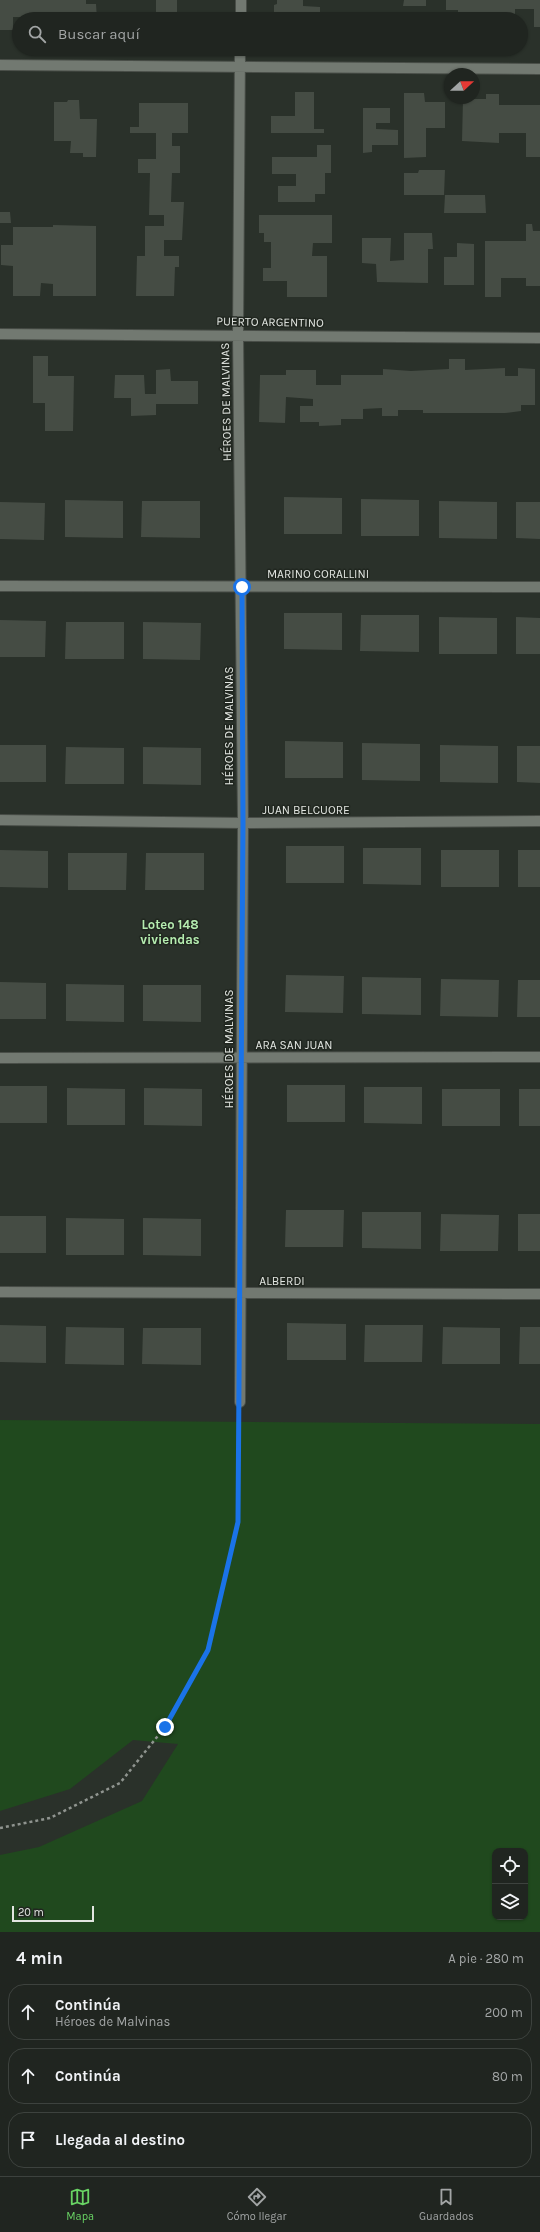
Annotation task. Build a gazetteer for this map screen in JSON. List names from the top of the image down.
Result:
{
  "streets": {
    "street": [
      "PUERTO ARGENTINO",
      "HÉROES DE MALVINAS",
      "MARINO CORALLINI",
      "JUAN BELCUORE",
      "ARA SAN JUAN",
      "ALBERDI"
    ]
  },
  "crossings": [
    ["PUERTO ARGENTINO", "HÉROES DE MALVINAS"],
    ["HÉROES DE MALVINAS", "MARINO CORALLINI"],
    ["HÉROES DE MALVINAS", "JUAN BELCUORE"],
    ["HÉROES DE MALVINAS", "ARA SAN JUAN"],
    ["HÉROES DE MALVINAS", "ALBERDI"]
  ],
  "districts": ["Loteo 148 viviendas"],
  "scale_bar": "20 m",
  "north": "right",
  "page": {
    "search": "Buscar aquí",
    "scale": "20 m",
    "heading": ["4 min", "A pie · 280 m"],
    "list": [
      ["Continúa", "Héroes de Malvinas", "200 m"],
      ["Continúa", "80 m"],
      "Llegada al destino"
    ],
    "nav": ["Mapa", "Cómo llegar", "Guardados"]
  }
}
